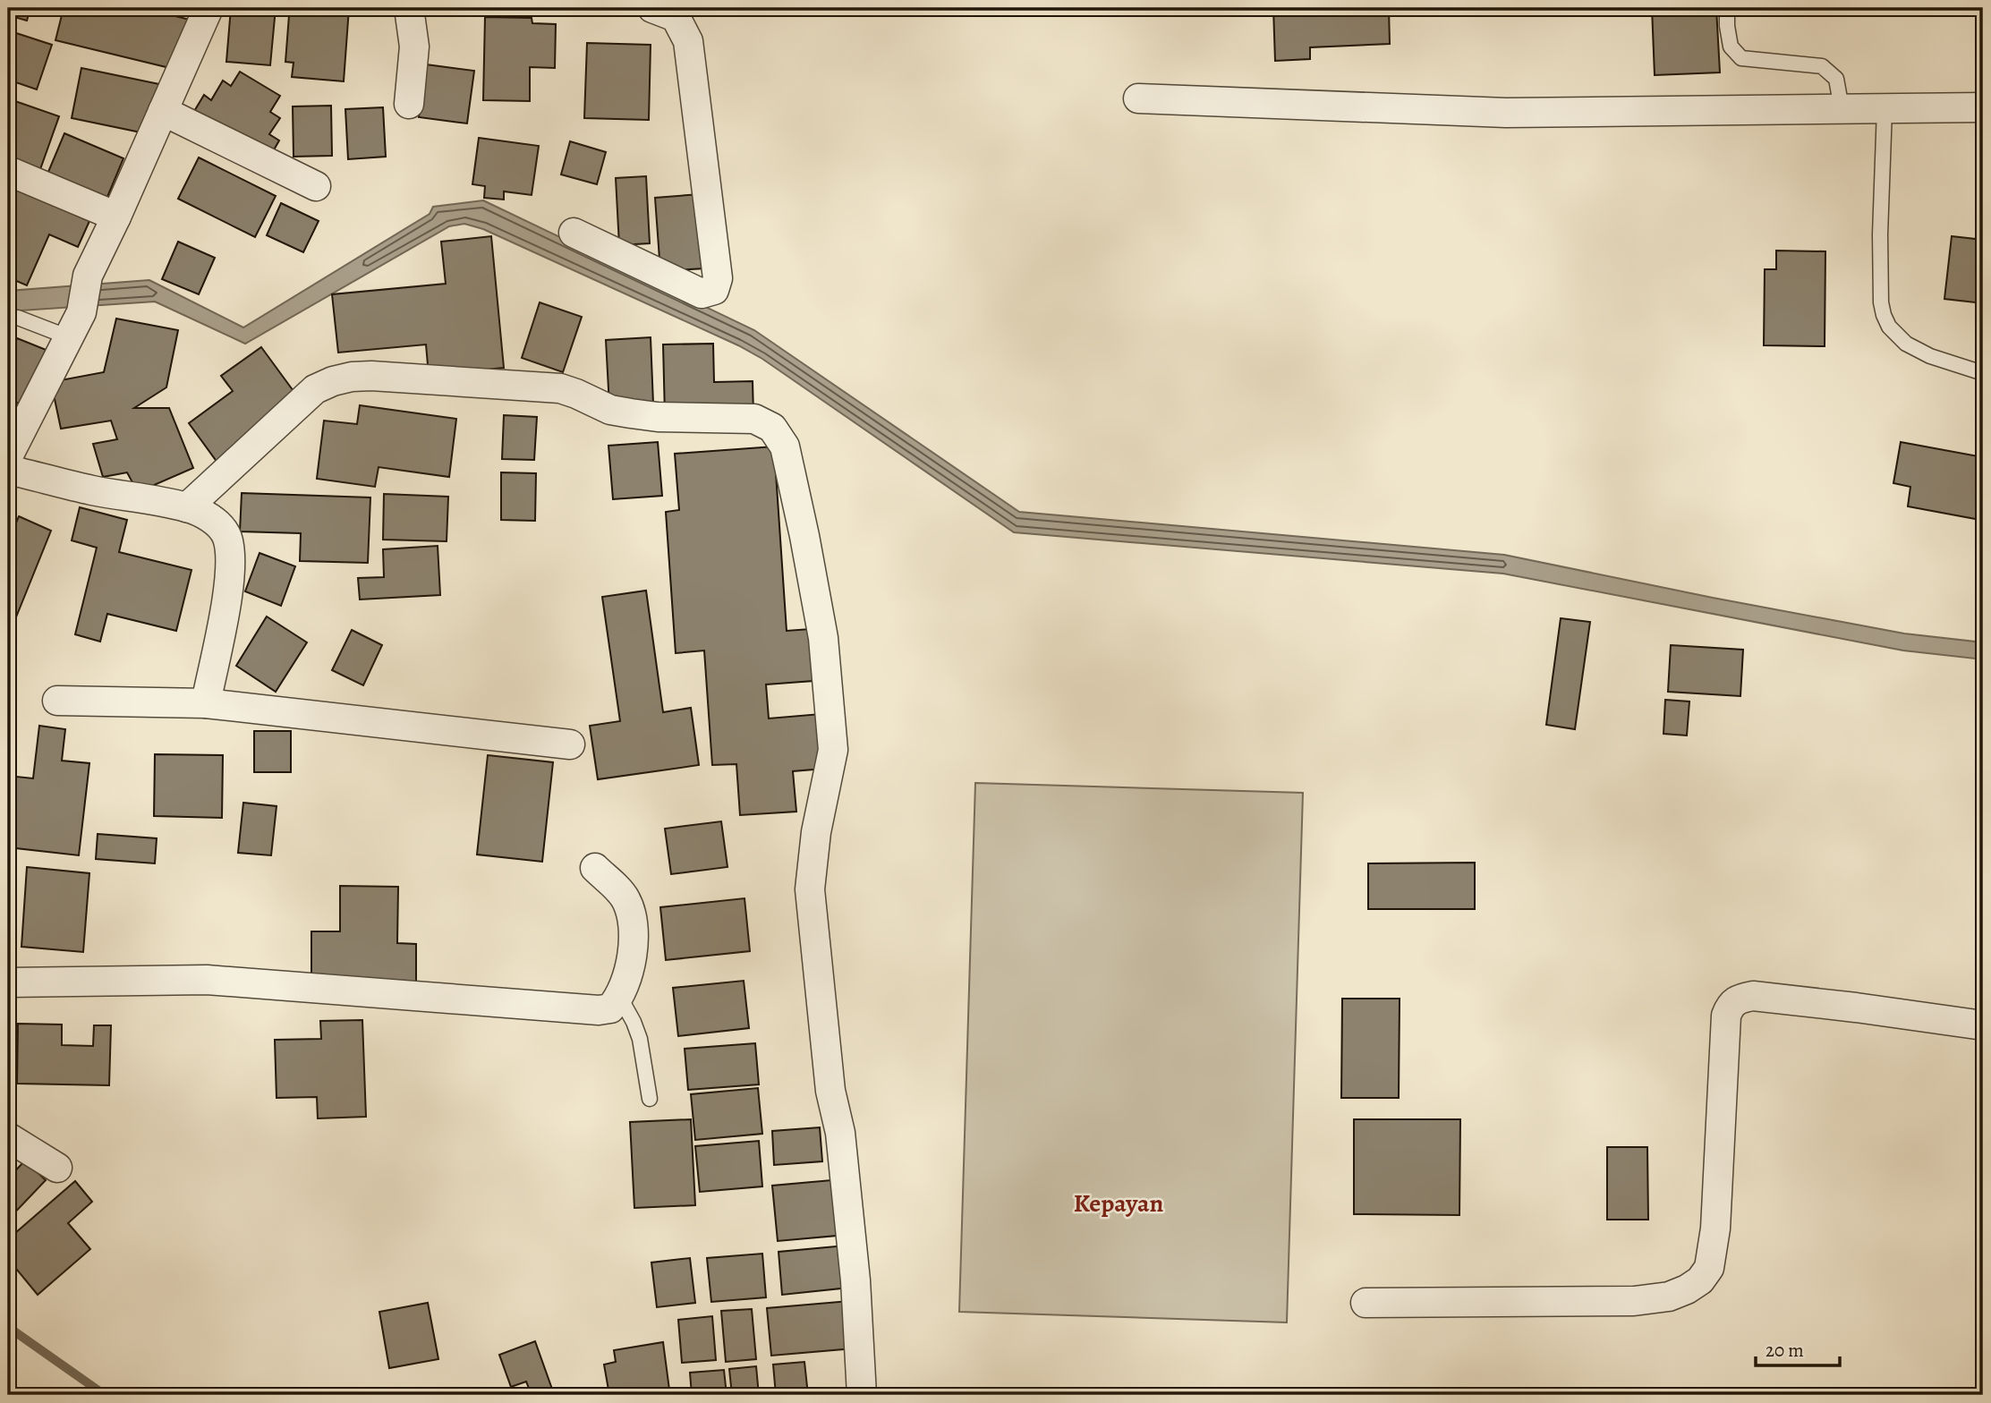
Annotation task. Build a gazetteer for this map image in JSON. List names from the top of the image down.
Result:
{
  "districts": ["Kepayan"],
  "scale_bar": "20 m"
}
